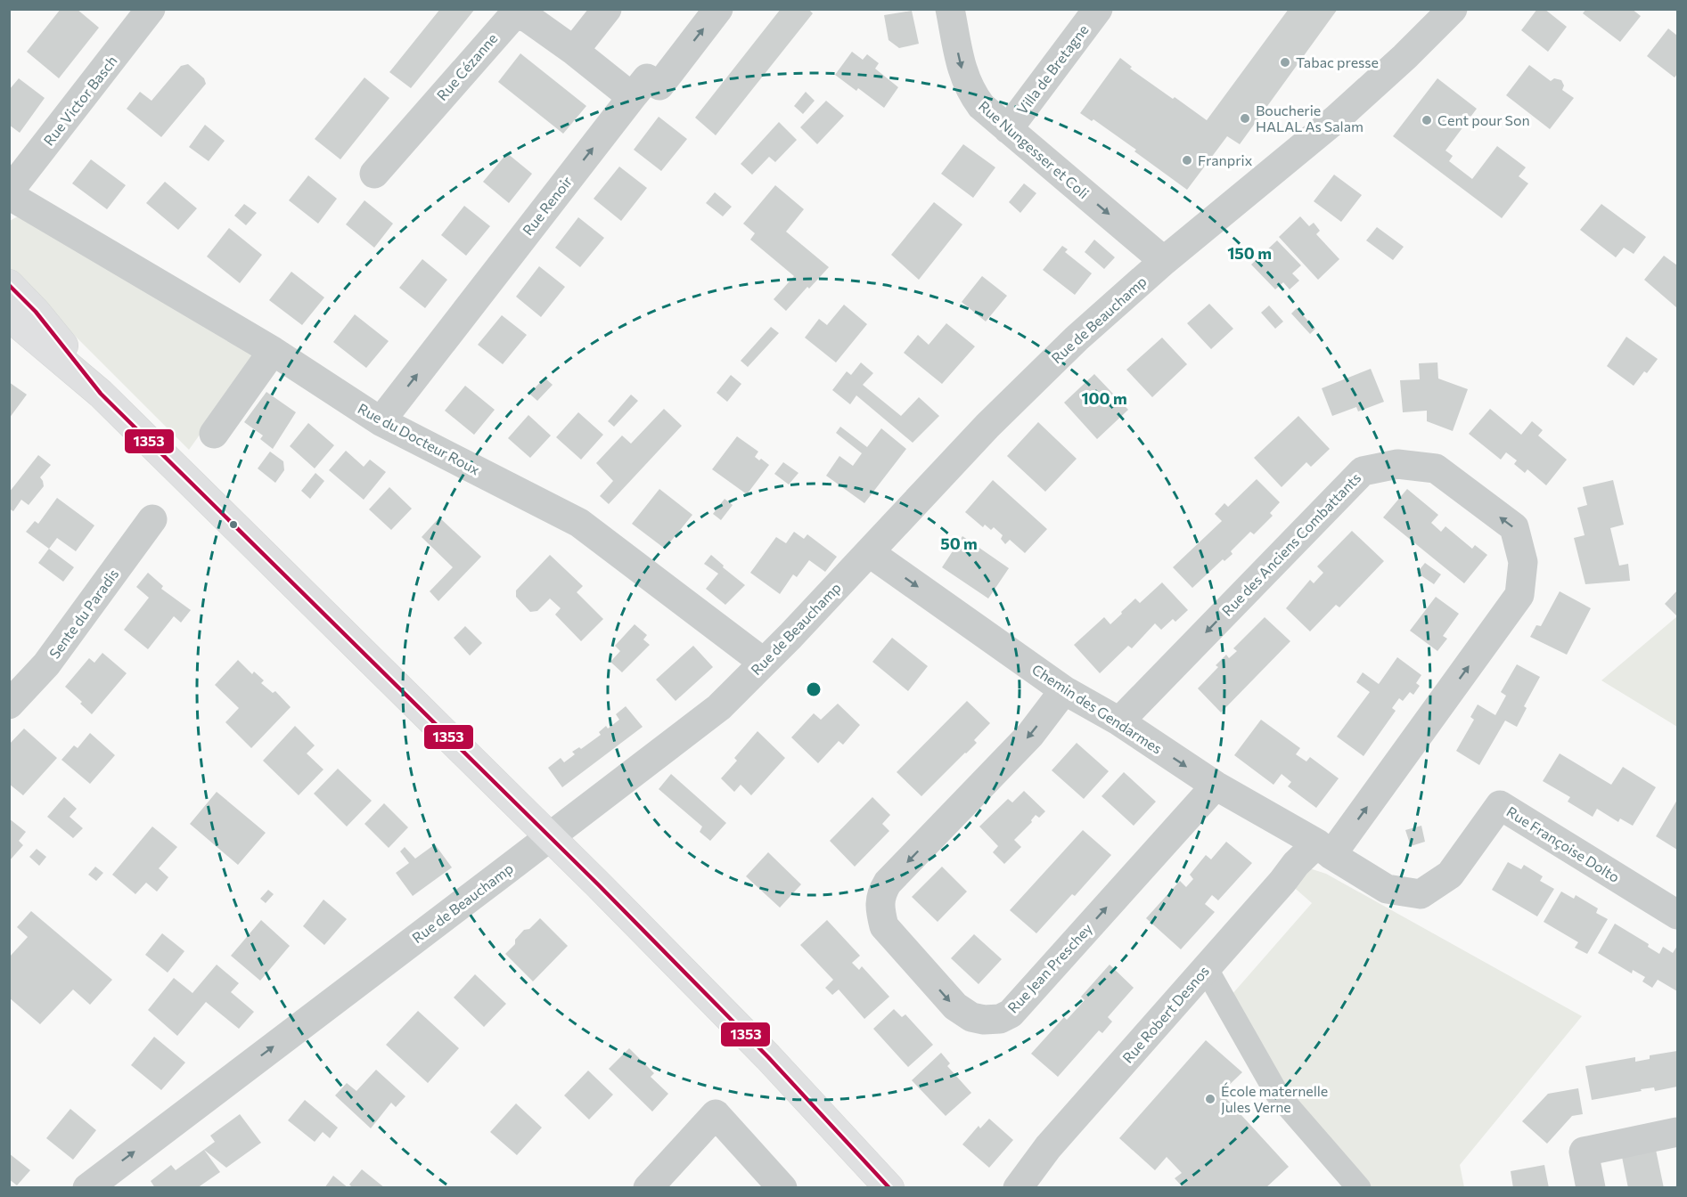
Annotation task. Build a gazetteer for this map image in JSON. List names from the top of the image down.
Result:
{
  "streets": {
    "street": [
      "Rue Cézanne",
      "Villa de Bretagne",
      "Rue Victor Basch",
      "Rue Nungesser et Coli",
      "Rue Renoir",
      "Rue de Beauchamp",
      "Rue du Docteur Roux",
      "Rue des Anciens Combattants",
      "Sente du Paradis",
      "Chemin des Gendarmes",
      "Rue Françoise Dolto",
      "Rue Jean Preschey",
      "Rue Robert Desnos"
    ]
  },
  "crossings": [
    ["Rue Cézanne", "Rue Renoir"],
    ["Villa de Bretagne", "Rue Nungesser et Coli"],
    ["Rue Victor Basch", "Rue du Docteur Roux"],
    ["Rue Nungesser et Coli", "Rue de Beauchamp"],
    ["Rue Renoir", "Rue du Docteur Roux"],
    ["Rue de Beauchamp", "Rue du Docteur Roux"],
    ["Rue de Beauchamp", "Chemin des Gendarmes"],
    ["Rue des Anciens Combattants", "Chemin des Gendarmes"],
    ["Rue des Anciens Combattants", "Rue Françoise Dolto"],
    ["Rue des Anciens Combattants", "Rue Robert Desnos"],
    ["Chemin des Gendarmes", "Rue Françoise Dolto"],
    ["Chemin des Gendarmes", "Rue Jean Preschey"],
    ["Chemin des Gendarmes", "Rue Robert Desnos"],
    ["Rue Françoise Dolto", "Rue Robert Desnos"]
  ],
  "one_way": ["Rue Nungesser et Coli", "Rue Renoir", "Chemin des Gendarmes"],
  "places": [
    "Tabac presse",
    "Boucherie HALAL As Salam",
    "Cent pour Son",
    "Franprix",
    "École maternelle Jules Verne"
  ],
  "lines": ["transit line 1353"],
  "rings": ["150 m", "100 m", "50 m"]
}
